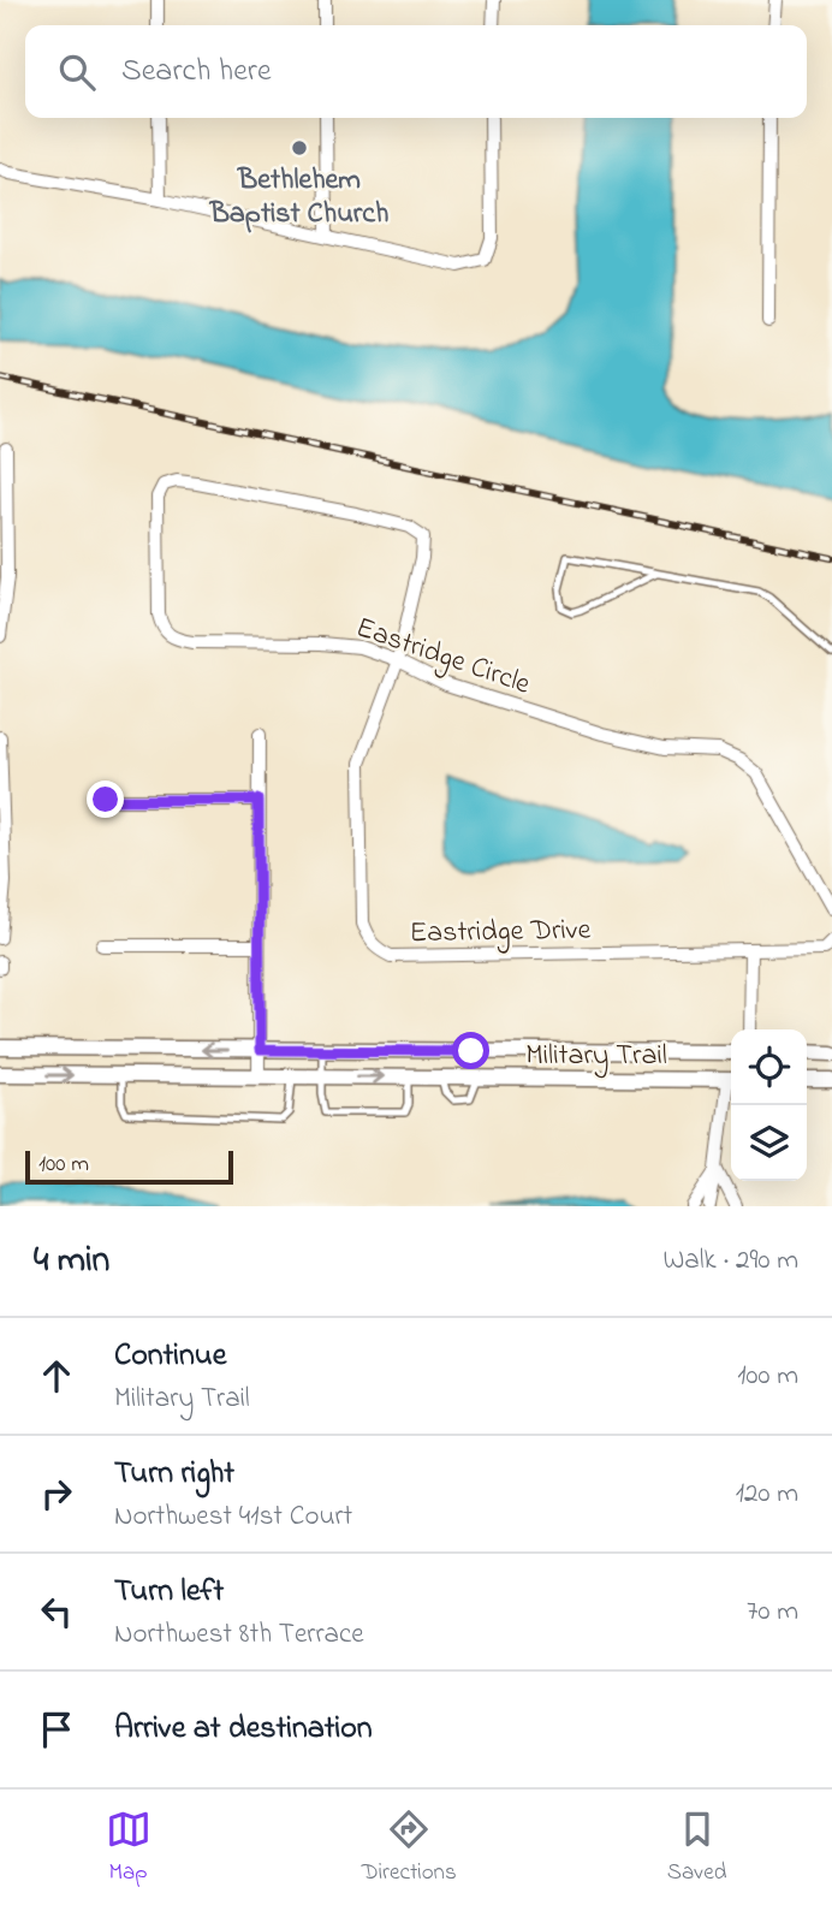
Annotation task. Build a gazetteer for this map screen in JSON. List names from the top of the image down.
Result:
{
  "streets": {
    "street": ["Eastridge Circle", "Eastridge Drive", "Military Trail"]
  },
  "crossings": [
    ["Eastridge Circle", "Eastridge Drive"]
  ],
  "places": ["Bethlehem Baptist Church"],
  "scale_bar": "100 m",
  "page": {
    "search": "Search here",
    "scale": "100 m",
    "heading": ["4 min", "Walk · 290 m"],
    "list": [
      ["Continue", "Military Trail", "100 m"],
      ["Turn right", "Northwest 41st Court", "120 m"],
      ["Turn left", "Northwest 8th Terrace", "70 m"],
      "Arrive at destination"
    ],
    "nav": ["Map", "Directions", "Saved"]
  }
}
